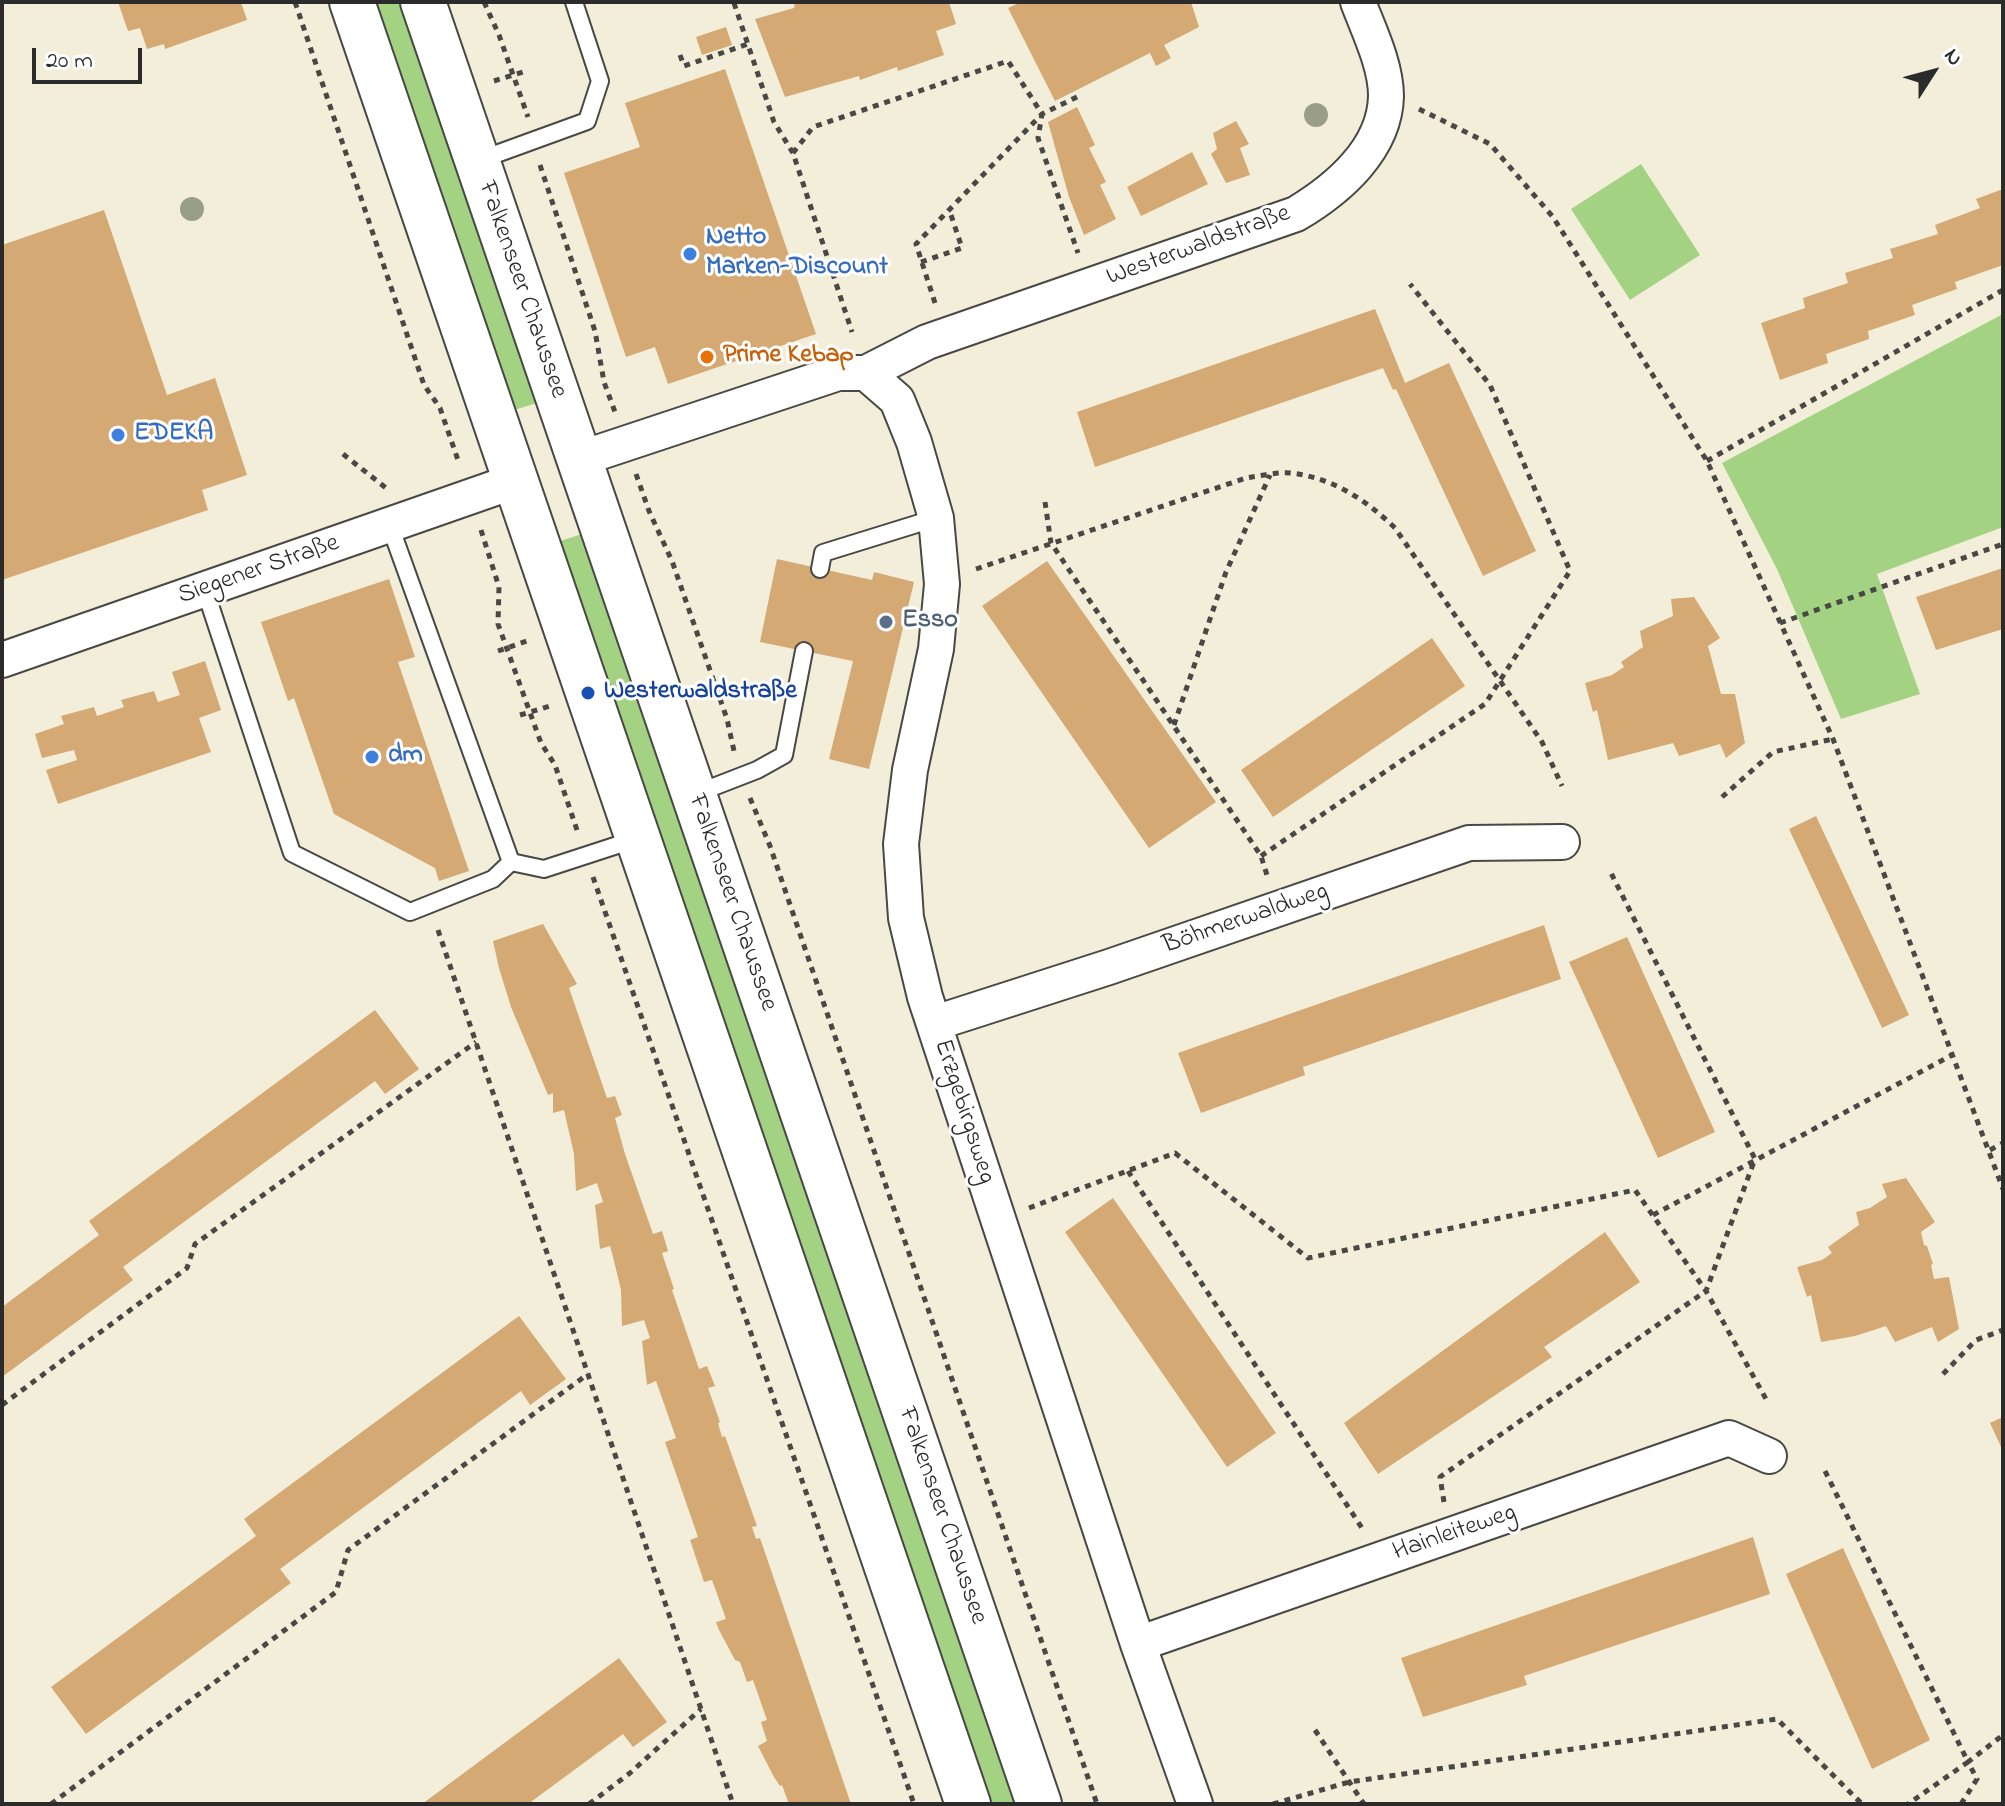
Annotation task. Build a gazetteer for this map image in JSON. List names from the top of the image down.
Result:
{
  "streets": {
    "main road": ["Falkenseer Chaussee"],
    "street": [
      "Westerwaldstraße",
      "Siegener Straße",
      "Böhmerwaldweg",
      "Erzgebirgsweg",
      "Hainleiteweg"
    ]
  },
  "crossings": [
    ["Westerwaldstraße", "Falkenseer Chaussee"],
    ["Westerwaldstraße", "Erzgebirgsweg"],
    ["Böhmerwaldweg", "Erzgebirgsweg"],
    ["Erzgebirgsweg", "Hainleiteweg"]
  ],
  "places": [
    "Netto Marken-Discount",
    "Prime Kebap",
    "EDEKA",
    "Esso",
    "Westerwaldstraße",
    "dm"
  ],
  "scale_bar": "20 m",
  "north": "top right"
}
